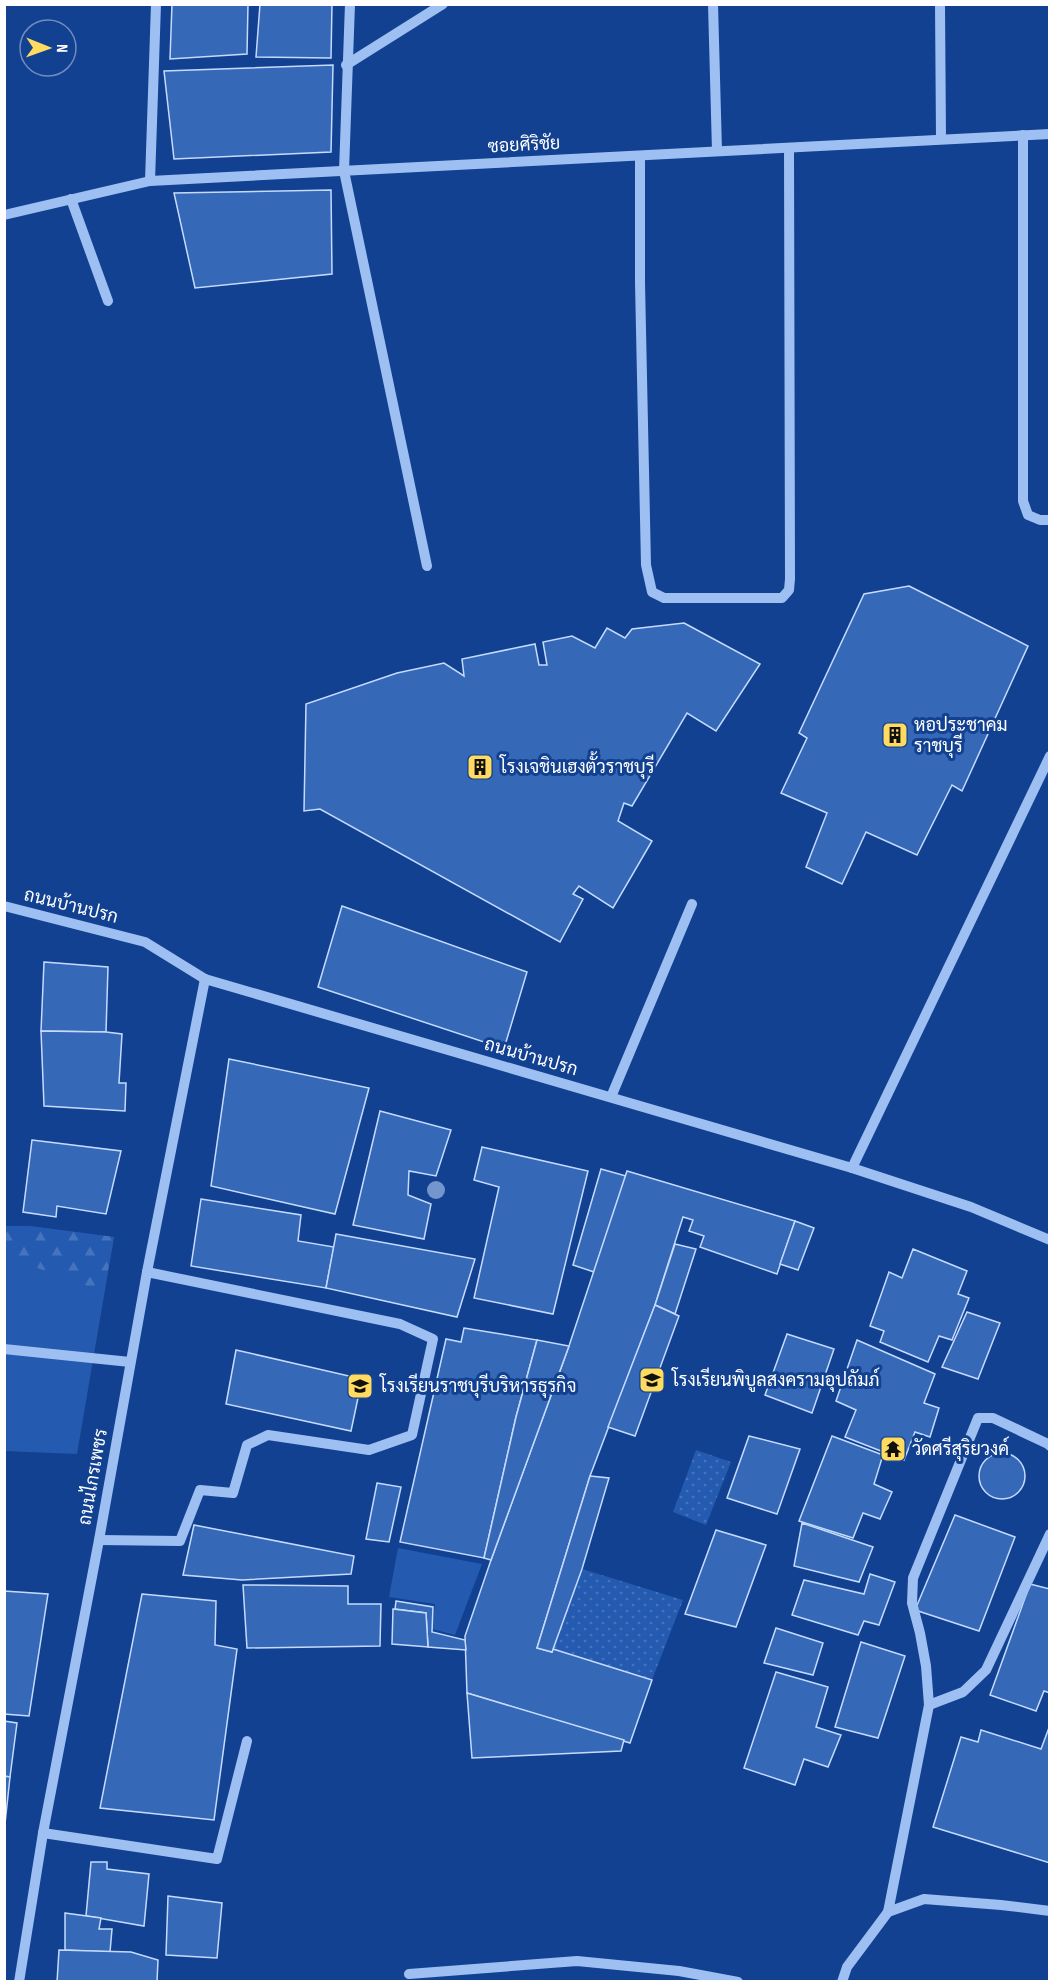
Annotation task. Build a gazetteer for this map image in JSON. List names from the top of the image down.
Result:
{
  "streets": {
    "street": ["ซอยศิริชัย", "ถนนบ้านปรก", "ถนนไกรเพชร"]
  },
  "crossings": [
    ["ถนนบ้านปรก", "ถนนไกรเพชร"]
  ],
  "places": {
    "building": ["หอประชาคม ราชบุรี", "โรงเจชินเฮงตั้วราชบุรี"],
    "school or university": ["โรงเรียนพิบูลสงครามอุปถัมภ์", "โรงเรียนราชบุรีบริหารธุรกิจ"],
    "temple": ["วัดศรีสุริยวงค์"]
  },
  "north": "right"
}
